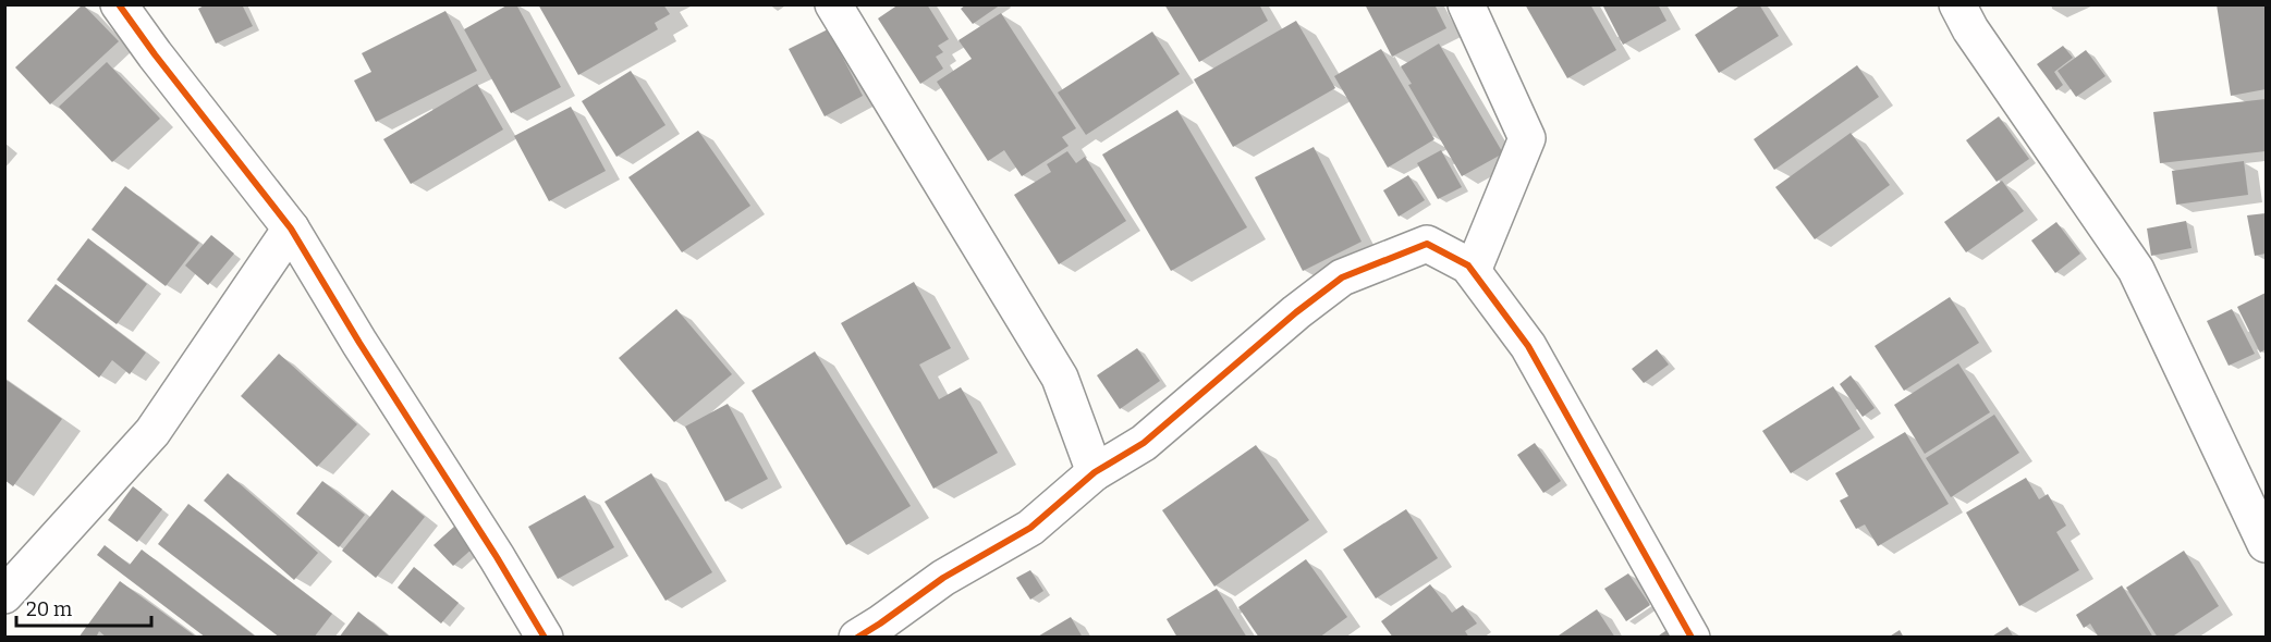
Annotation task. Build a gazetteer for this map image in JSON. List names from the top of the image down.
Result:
{
  "scale_bar": "20 m"
}
